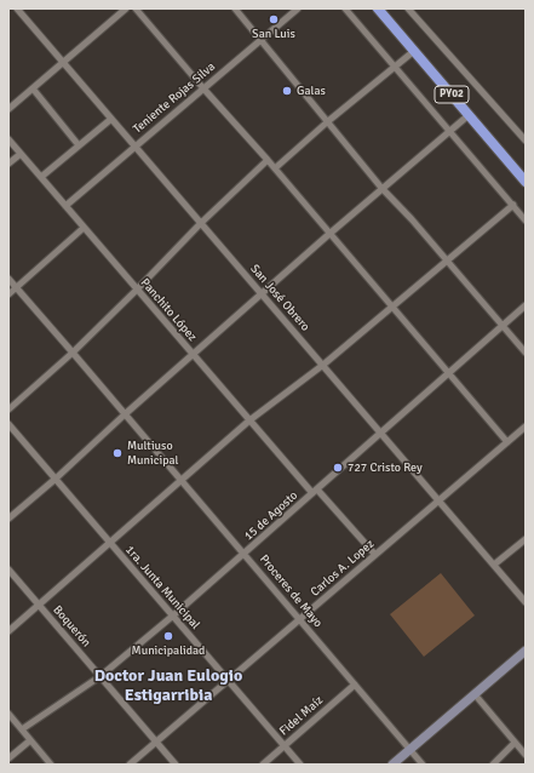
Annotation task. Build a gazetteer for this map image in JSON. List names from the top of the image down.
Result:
{
  "streets": {
    "highway": ["PY02"],
    "street": [
      "Teniente Rojas Silva",
      "San José Obrero",
      "Panchito López",
      "15 de Agosto",
      "Carlos A. Lopez",
      "1ra. Junta Municipal",
      "Proceres de Mayo",
      "Boquerón",
      "Fidel Maíz"
    ]
  },
  "crossings": [
    ["Teniente Rojas Silva", "San José Obrero"],
    ["Teniente Rojas Silva", "Panchito López"],
    ["San José Obrero", "15 de Agosto"],
    ["San José Obrero", "Carlos A. Lopez"],
    ["Panchito López", "15 de Agosto"],
    ["Panchito López", "Carlos A. Lopez"],
    ["15 de Agosto", "1ra. Junta Municipal"],
    ["15 de Agosto", "Proceres de Mayo"],
    ["15 de Agosto", "Boquerón"],
    ["Carlos A. Lopez", "1ra. Junta Municipal"],
    ["Carlos A. Lopez", "Proceres de Mayo"],
    ["Carlos A. Lopez", "Boquerón"],
    ["1ra. Junta Municipal", "Fidel Maíz"],
    ["Proceres de Mayo", "Fidel Maíz"]
  ],
  "districts": ["Doctor Juan Eulogio Estigarribia"],
  "places": [
    "San Luis",
    "Galas",
    "Multiuso Municipal",
    "727 Cristo Rey",
    "Municipalidad"
  ]
}
